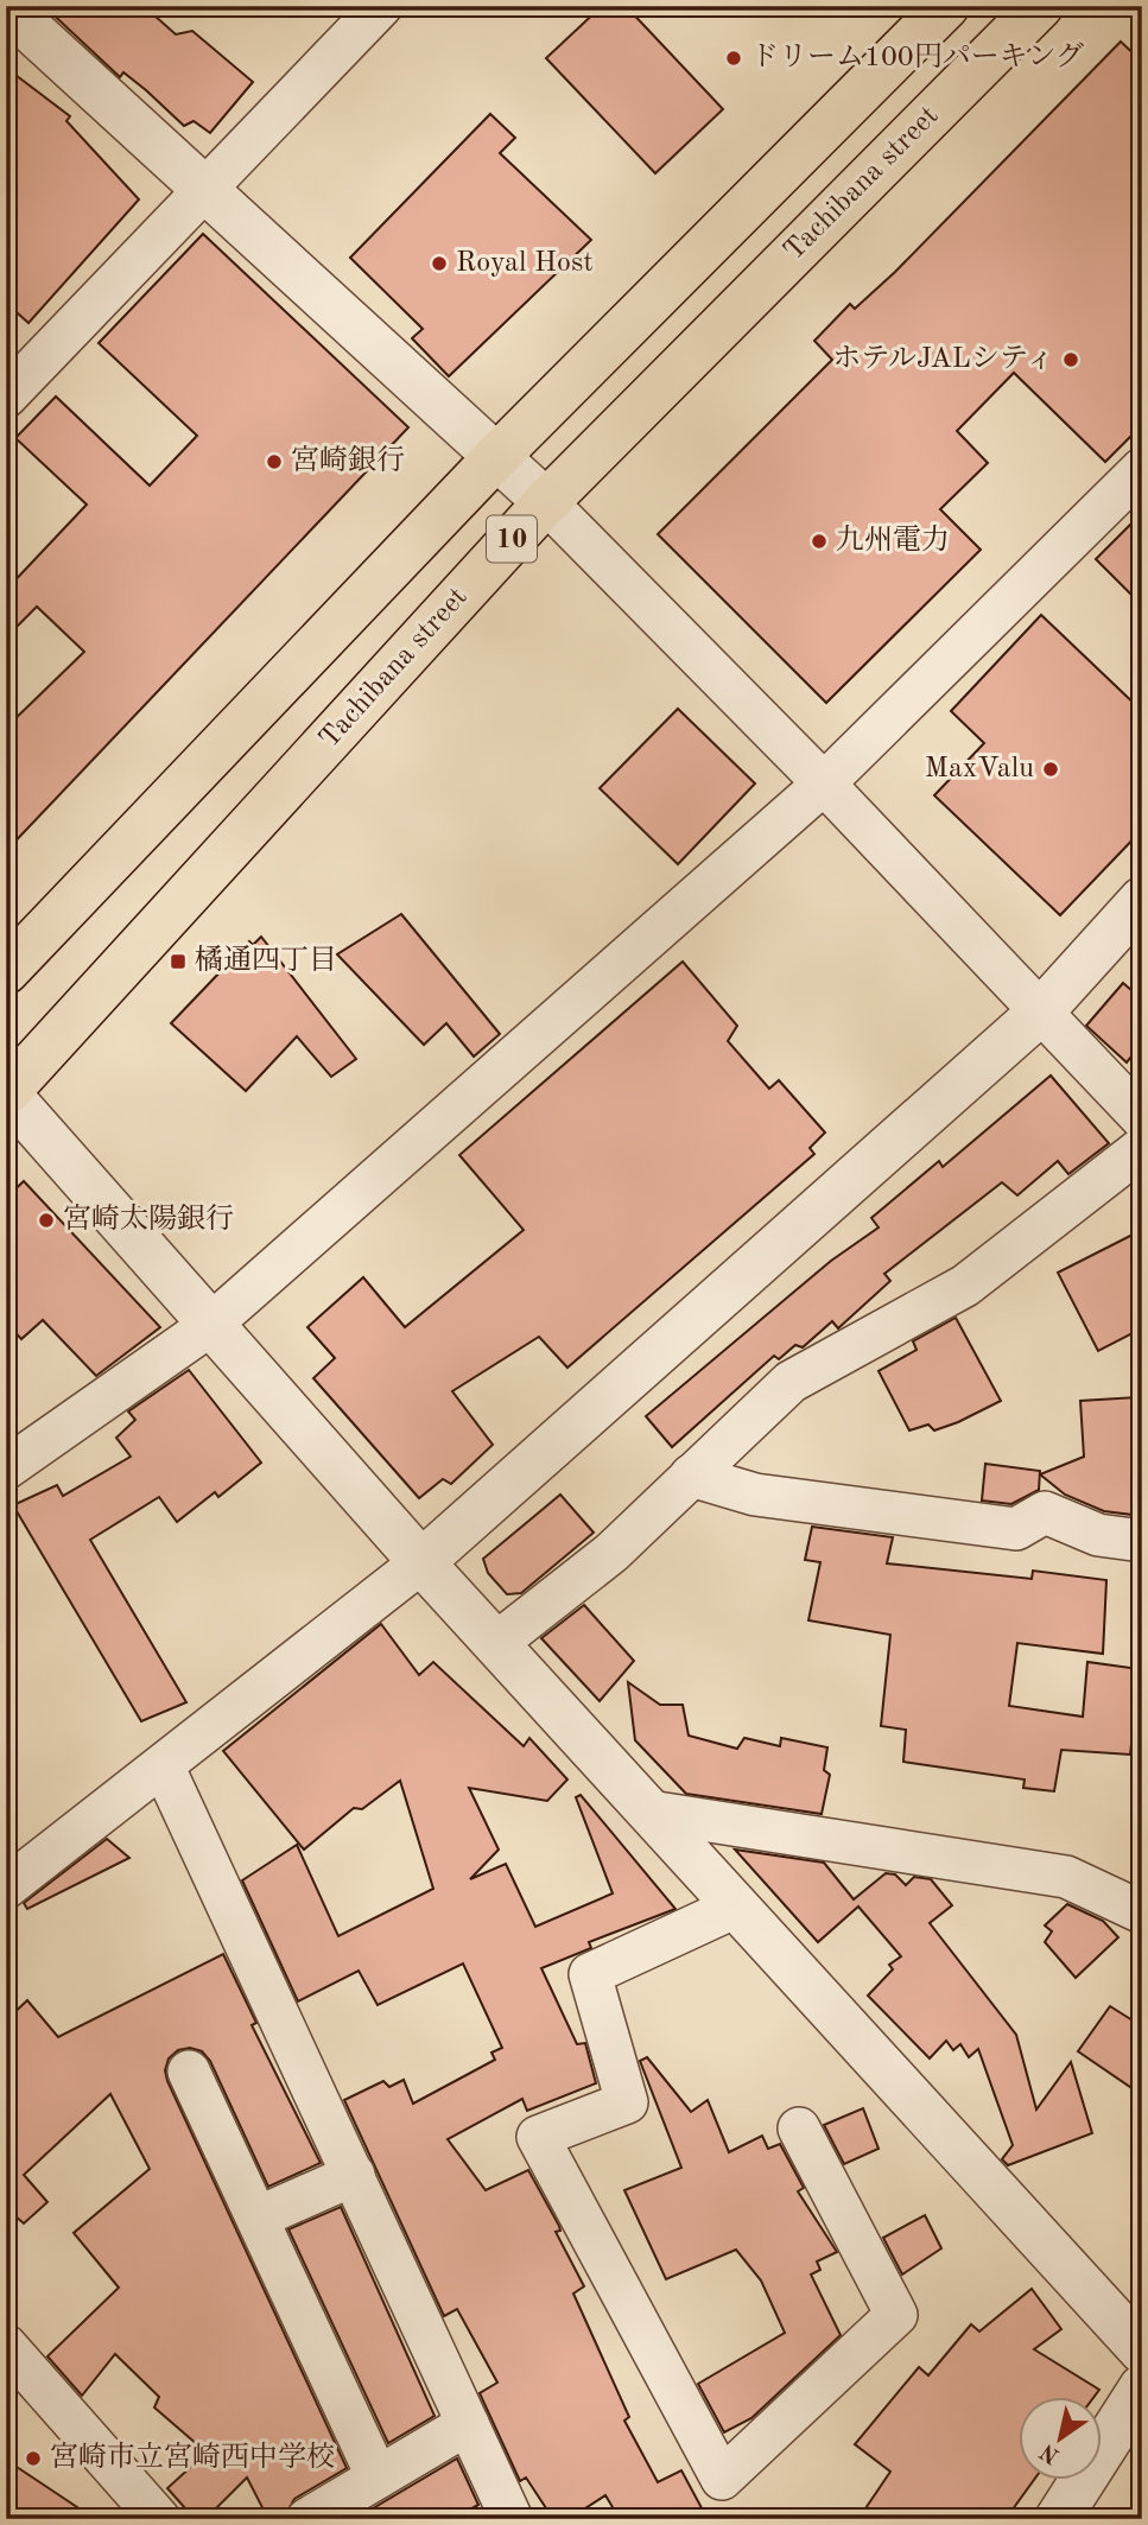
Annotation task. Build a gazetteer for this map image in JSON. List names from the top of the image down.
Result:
{
  "streets": {
    "highway": ["Tachibana street", "10"]
  },
  "places": {
    "other": [
      "ドリーム100円パーキング",
      "Royal Host",
      "ホテルJALシティ",
      "宮崎銀行",
      "九州電力",
      "MaxValu",
      "宮崎太陽銀行",
      "宮崎市立宮崎西中学校"
    ],
    "transit": ["橘通四丁目"]
  },
  "north": "bottom left"
}
